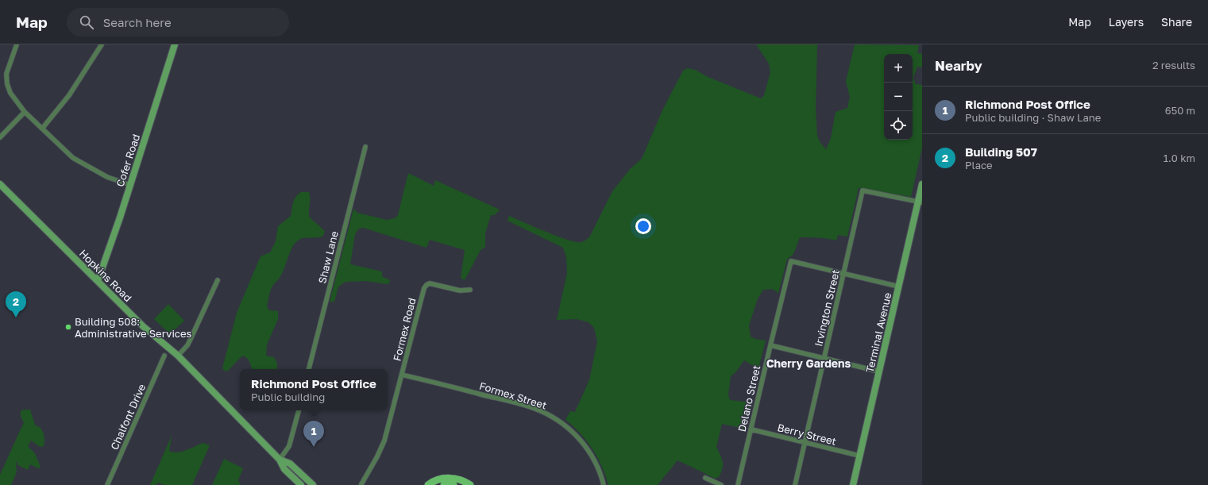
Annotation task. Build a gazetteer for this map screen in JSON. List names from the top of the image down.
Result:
{
  "streets": {
    "street": [
      "Cofer Road",
      "Shaw Lane",
      "Hopkins Road",
      "Irvington Street",
      "Formex Road",
      "Terminal Avenue",
      "Formex Street",
      "Delano Street",
      "Chalfont Drive",
      "Berry Street"
    ]
  },
  "crossings": [
    ["Cofer Road", "Hopkins Road"],
    ["Irvington Street", "Terminal Avenue"],
    ["Irvington Street", "Delano Street"],
    ["Irvington Street", "Berry Street"],
    ["Formex Road", "Formex Street"],
    ["Terminal Avenue", "Berry Street"],
    ["Delano Street", "Berry Street"]
  ],
  "districts": ["Cherry Gardens"],
  "places": ["Building 508: Administrative Services"],
  "page": {
    "header": "Map",
    "search": "Search here",
    "nav": ["Map", "Layers", "Share"],
    "heading": ["Nearby", "2 results"],
    "map_buttons": ["+", "−"],
    "list": [
      {
        "mark": "1",
        "name": "Richmond Post Office",
        "note": "Public building · Shaw Lane",
        "value": "650 m"
      },
      {
        "mark": "2",
        "name": "Building 507",
        "note": "Place",
        "value": "1.0 km"
      }
    ],
    "pins": ["2", "1"],
    "popup": ["Richmond Post Office", "Public building"]
  }
}
